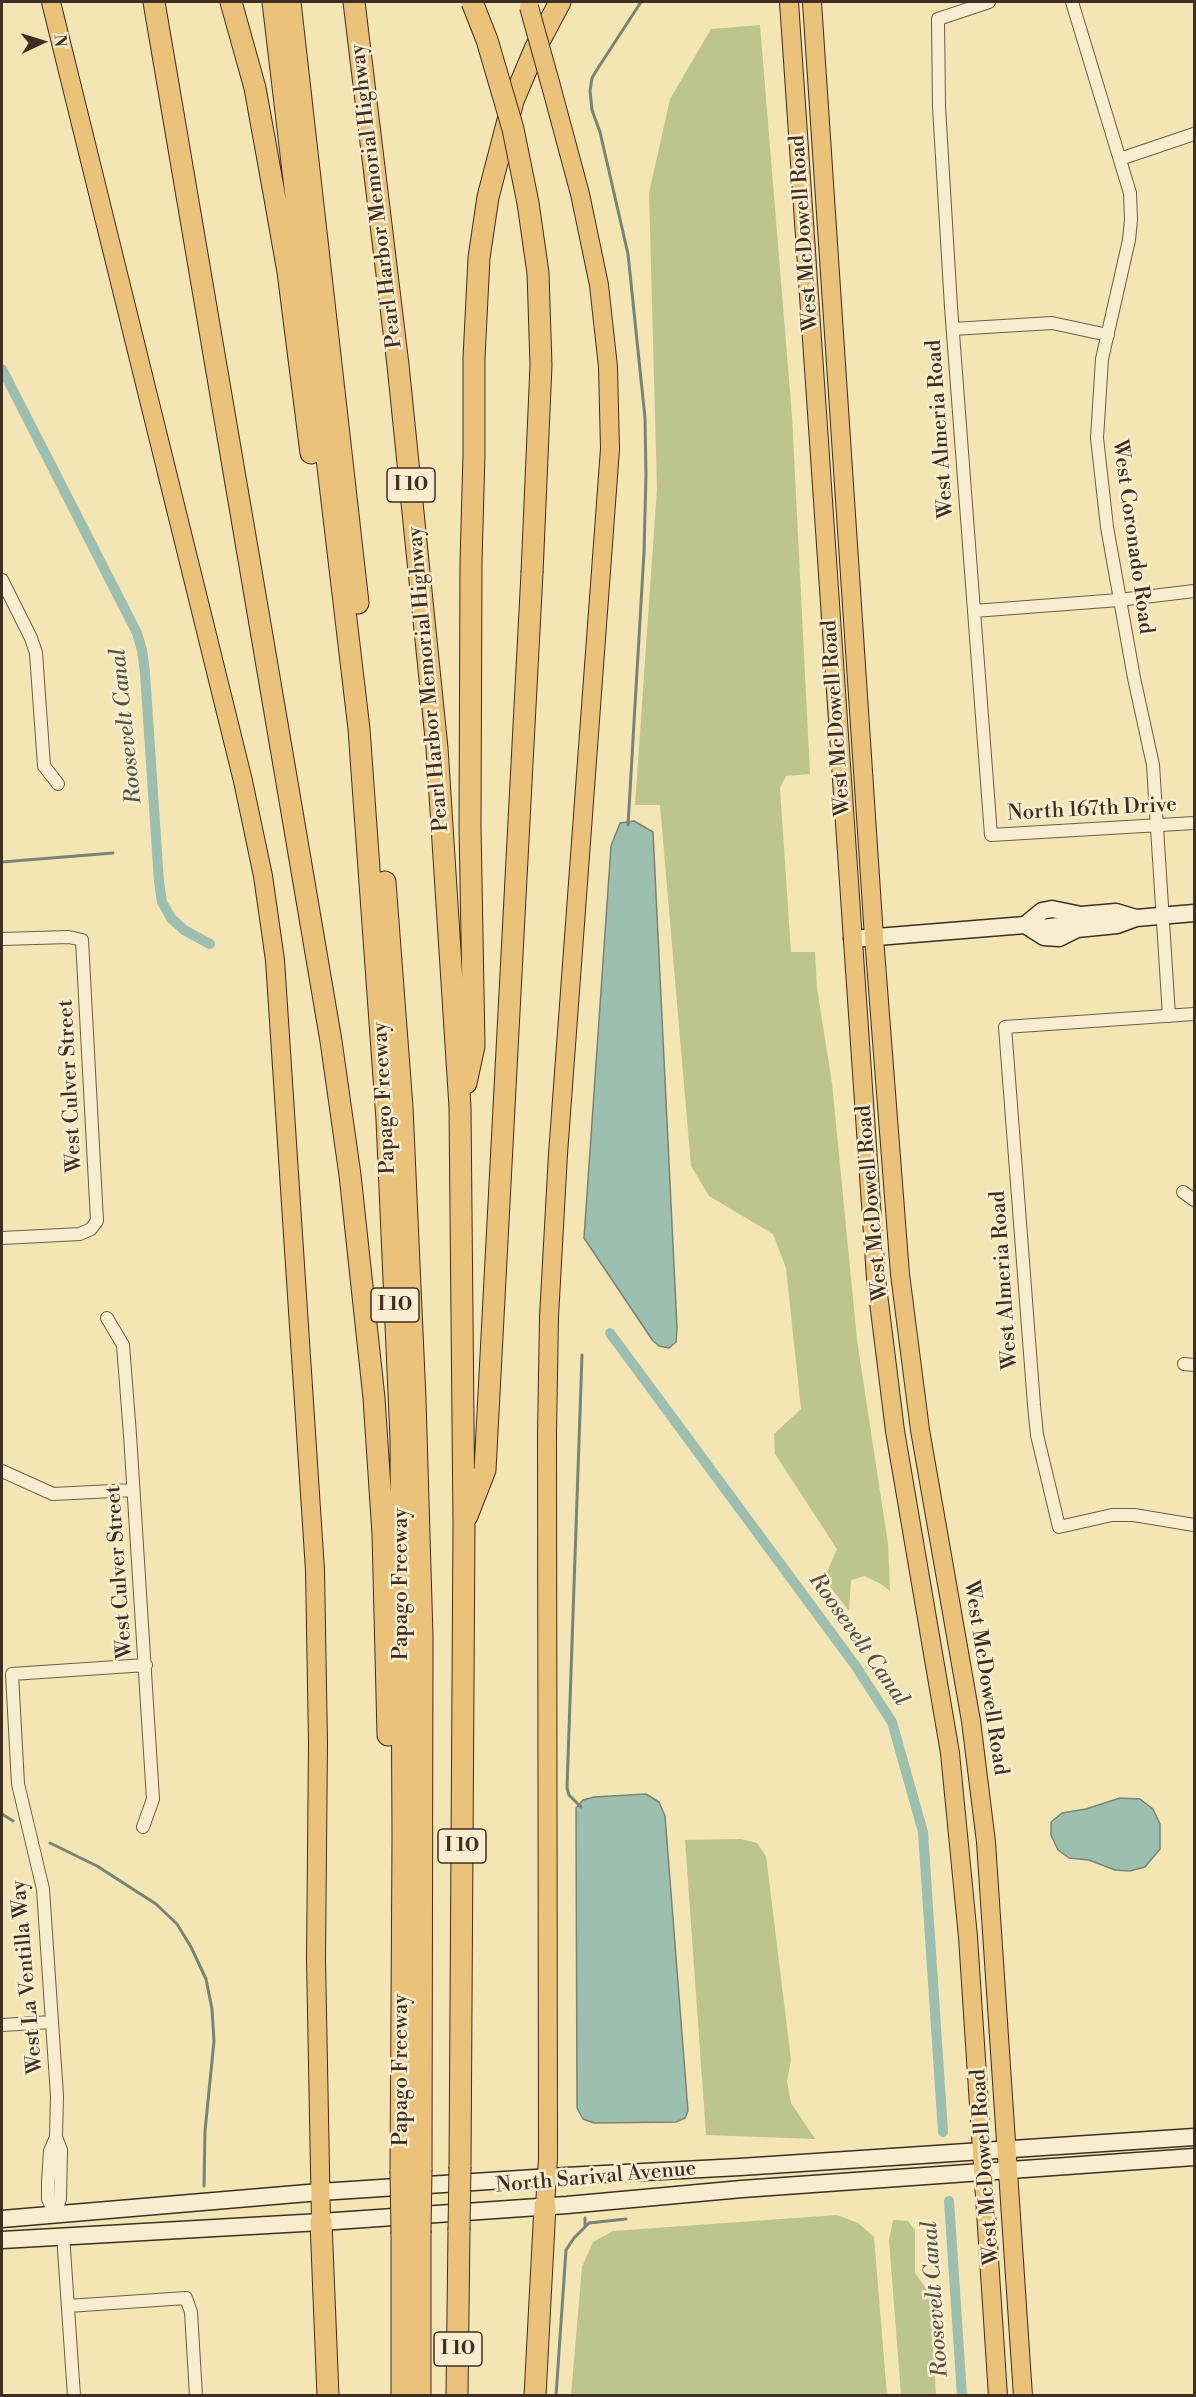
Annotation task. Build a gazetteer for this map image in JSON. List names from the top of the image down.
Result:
{
  "streets": {
    "highway": ["Pearl Harbor Memorial Highway", "I 10", "Papago Freeway"],
    "main road": ["West McDowell Road", "North Sarival Avenue"],
    "street": [
      "West Almeria Road",
      "West Coronado Road",
      "North 167th Drive",
      "West Culver Street",
      "West La Ventilla Way"
    ]
  },
  "crossings": [
    ["Pearl Harbor Memorial Highway", "I 10"],
    ["West McDowell Road", "North Sarival Avenue"],
    ["West Almeria Road", "West Coronado Road"],
    ["West Almeria Road", "North 167th Drive"],
    ["I 10", "Papago Freeway"],
    ["West Coronado Road", "North 167th Drive"],
    ["West Culver Street", "West La Ventilla Way"],
    ["West La Ventilla Way", "North Sarival Avenue"]
  ],
  "water": ["Roosevelt Canal"],
  "north": "right"
}
